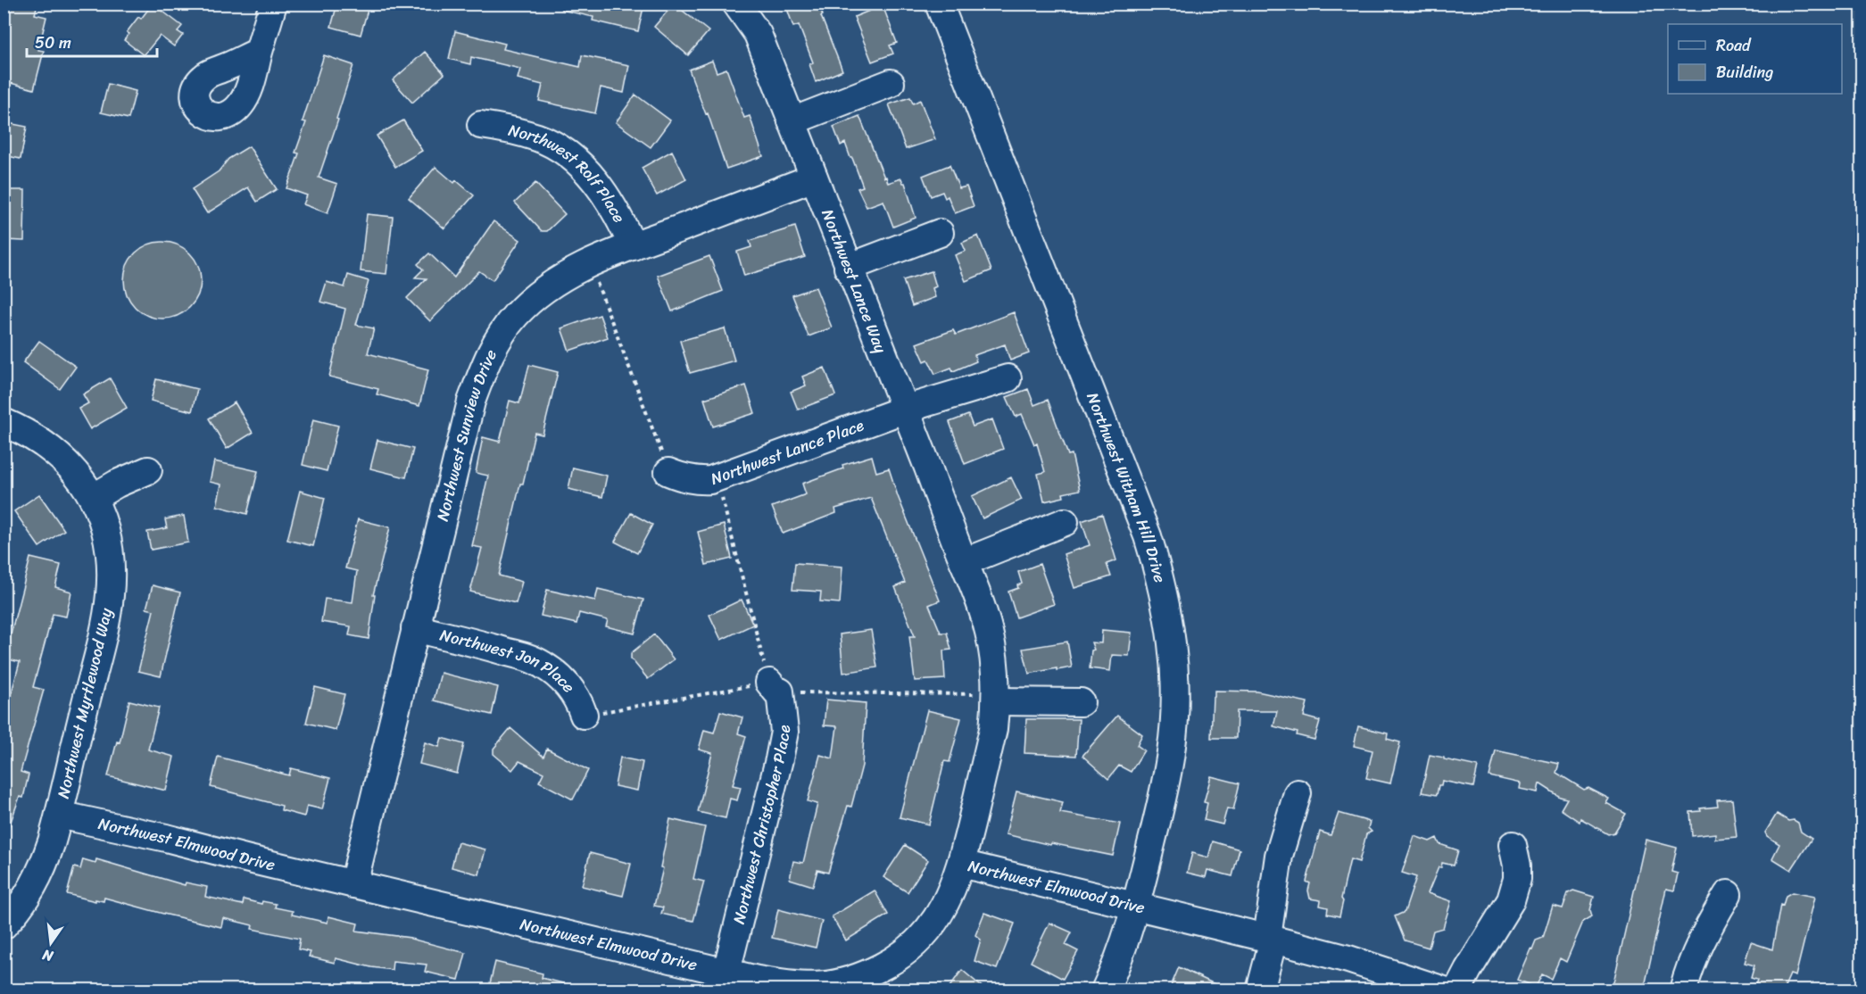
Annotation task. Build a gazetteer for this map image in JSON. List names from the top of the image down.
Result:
{
  "streets": {
    "street": [
      "Northwest Rolf Place",
      "Northwest Lance Way",
      "Northwest Sunview Drive",
      "Northwest Lance Place",
      "Northwest Witham Hill Drive",
      "Northwest Jon Place",
      "Northwest Myrtlewood Way",
      "Northwest Christopher Place",
      "Northwest Elmwood Drive"
    ]
  },
  "crossings": [
    ["Northwest Rolf Place", "Northwest Sunview Drive"],
    ["Northwest Lance Way", "Northwest Sunview Drive"],
    ["Northwest Lance Way", "Northwest Lance Place"],
    ["Northwest Lance Way", "Northwest Elmwood Drive"],
    ["Northwest Sunview Drive", "Northwest Jon Place"],
    ["Northwest Sunview Drive", "Northwest Elmwood Drive"],
    ["Northwest Witham Hill Drive", "Northwest Elmwood Drive"],
    ["Northwest Myrtlewood Way", "Northwest Elmwood Drive"],
    ["Northwest Christopher Place", "Northwest Elmwood Drive"]
  ],
  "legend": ["Road", "Building"],
  "scale_bar": "50 m",
  "north": "bottom"
}
